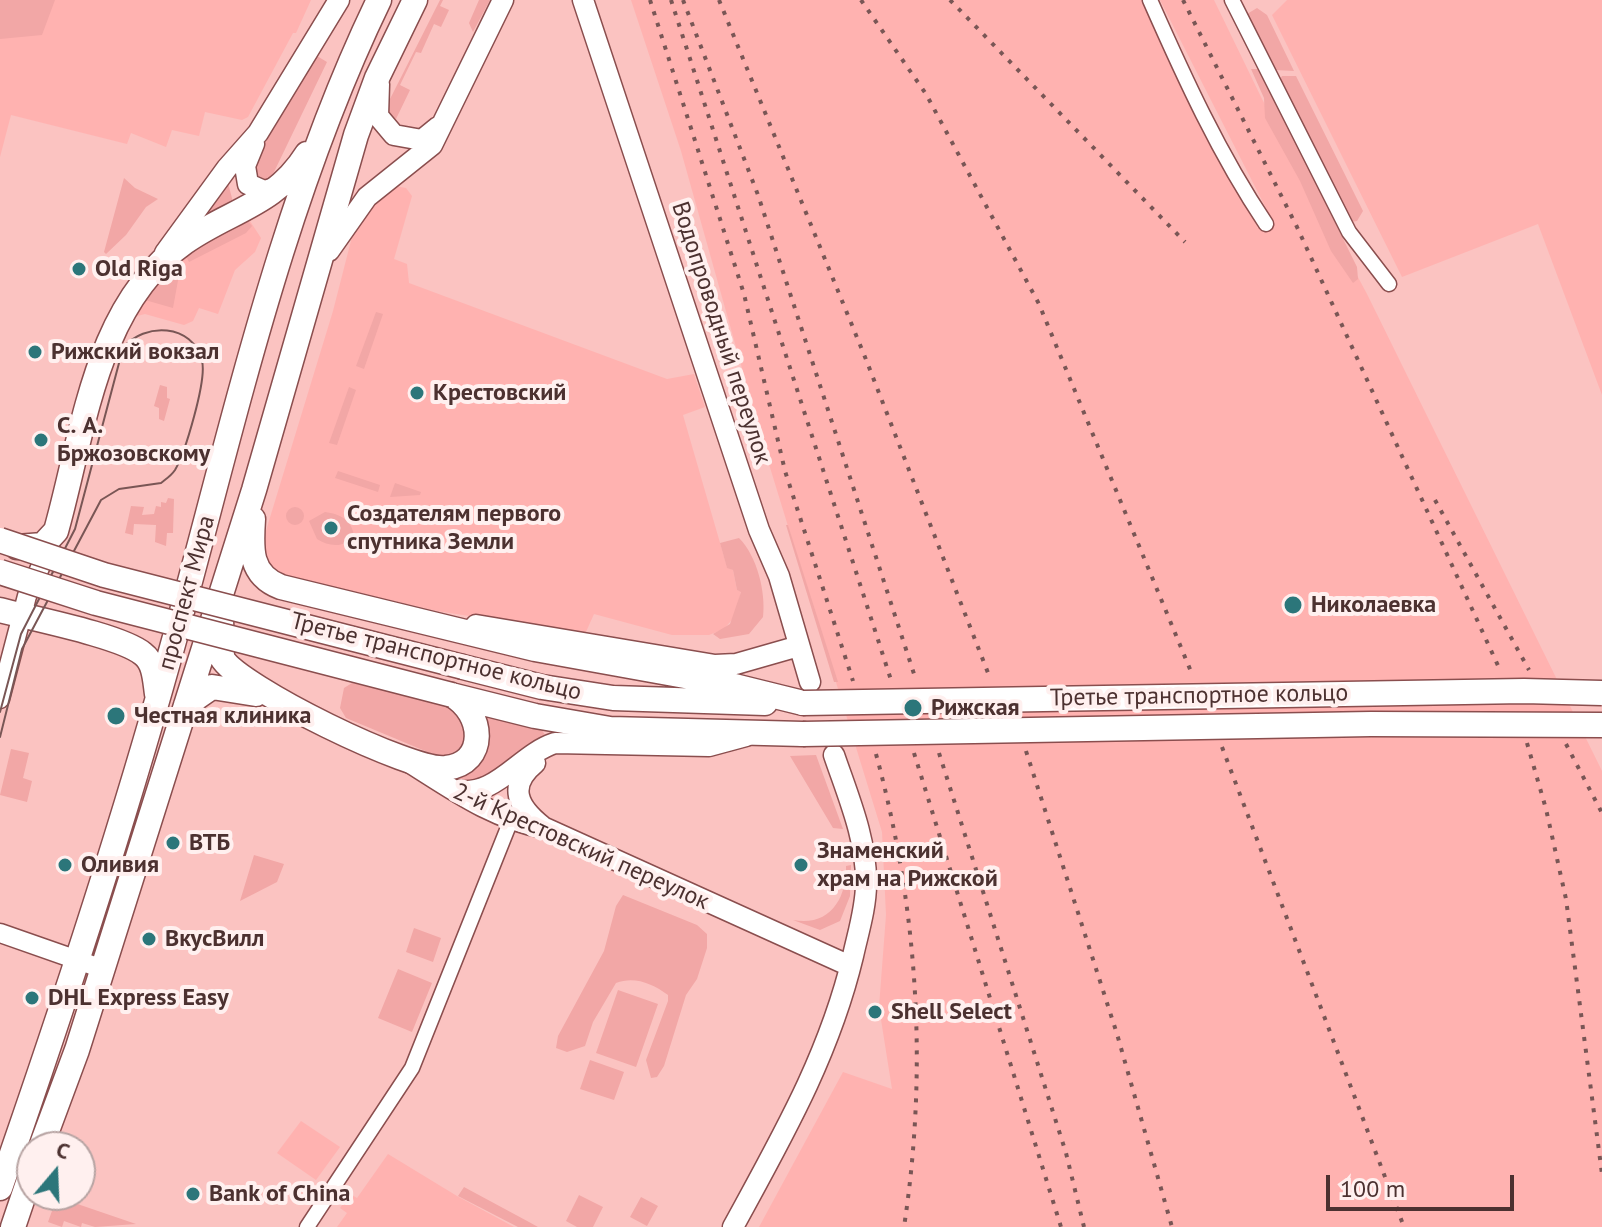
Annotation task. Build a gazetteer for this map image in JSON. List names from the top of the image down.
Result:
{
  "streets": {
    "main road": [
      "Водопроводный переулок",
      "проспект Мира",
      "Третье транспортное кольцо",
      "2-й Крестовский переулок"
    ]
  },
  "crossings": [
    ["Водопроводный переулок", "Третье транспортное кольцо"],
    ["проспект Мира", "2-й Крестовский переулок"]
  ],
  "places": [
    "Old Riga",
    "Рижский вокзал",
    "Крестовский",
    "С. А. Бржозовскому",
    "Создателям первого спутника Земли",
    "Николаевка",
    "Рижская",
    "Честная клиника",
    "ВТБ",
    "Оливия",
    "Знаменский храм на Рижской",
    "ВкусВилл",
    "DHL Express Easy",
    "Shell Select",
    "Bank of China"
  ],
  "scale_bar": "100 m",
  "north": "top"
}
